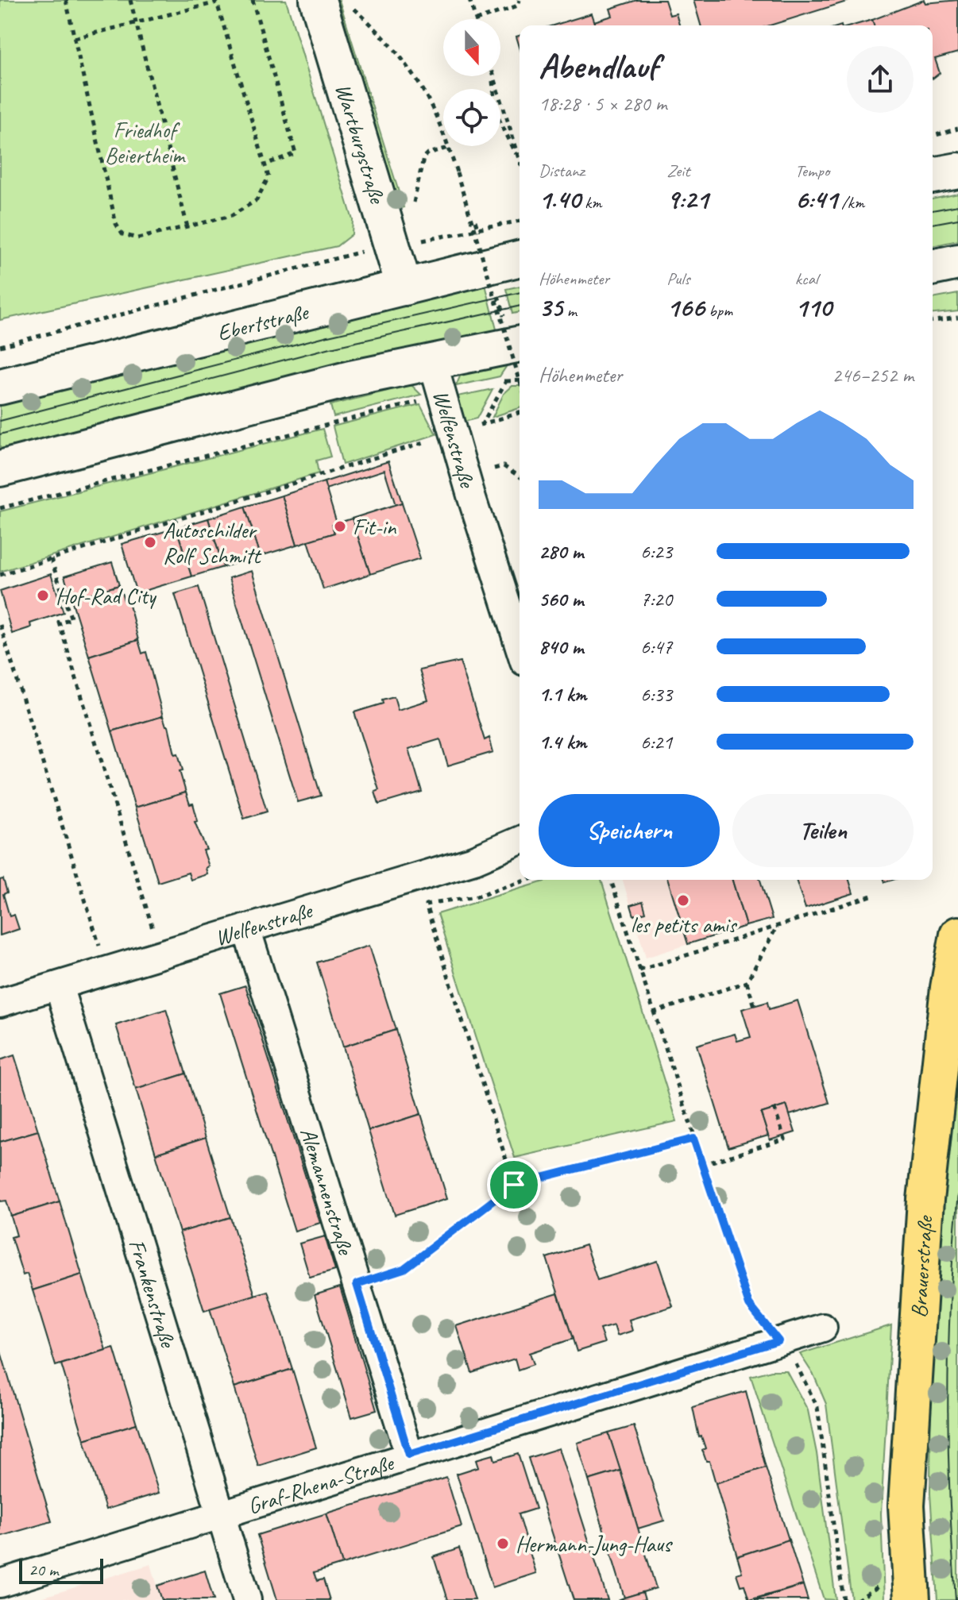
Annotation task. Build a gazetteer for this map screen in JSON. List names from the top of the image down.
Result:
{
  "streets": {
    "main road": ["Wartburgstraße", "Ebertstraße", "Brauerstraße"],
    "street": [
      "Welfenstraße",
      "Alemannenstraße",
      "Frankenstraße",
      "Graf-Rhena-Straße"
    ]
  },
  "crossings": [
    ["Wartburgstraße", "Ebertstraße"],
    ["Welfenstraße", "Alemannenstraße"],
    ["Welfenstraße", "Frankenstraße"],
    ["Alemannenstraße", "Graf-Rhena-Straße"],
    ["Frankenstraße", "Graf-Rhena-Straße"]
  ],
  "parks": ["Friedhof Beiertheim"],
  "places": [
    "Fit-in",
    "Autoschilder Rolf Schmitt",
    "Hof-Rad City",
    "les petits amis",
    "Hermann-Jung-Haus"
  ],
  "scale_bar": "20 m",
  "north": "bottom",
  "page": {
    "heading": ["Abendlauf", "18:28 · 5 × 280 m"],
    "stats": [
      ["Distanz", "1.40 km"],
      ["Zeit", "9:21"],
      ["Tempo", "6:41 /km"],
      ["Höhenmeter", "35 m"],
      ["Puls", "166 bpm"],
      ["kcal", "110"]
    ],
    "chart": ["Höhenmeter", "246–252 m"],
    "list": [
      {
        "name": "280 m",
        "note": "6:23"
      },
      {
        "name": "560 m",
        "note": "7:20"
      },
      {
        "name": "840 m",
        "note": "6:47"
      },
      {
        "name": "1.1 km",
        "note": "6:33"
      },
      {
        "name": "1.4 km",
        "note": "6:21"
      }
    ],
    "buttons": ["Speichern", "Teilen"],
    "scale": "20 m"
  }
}
